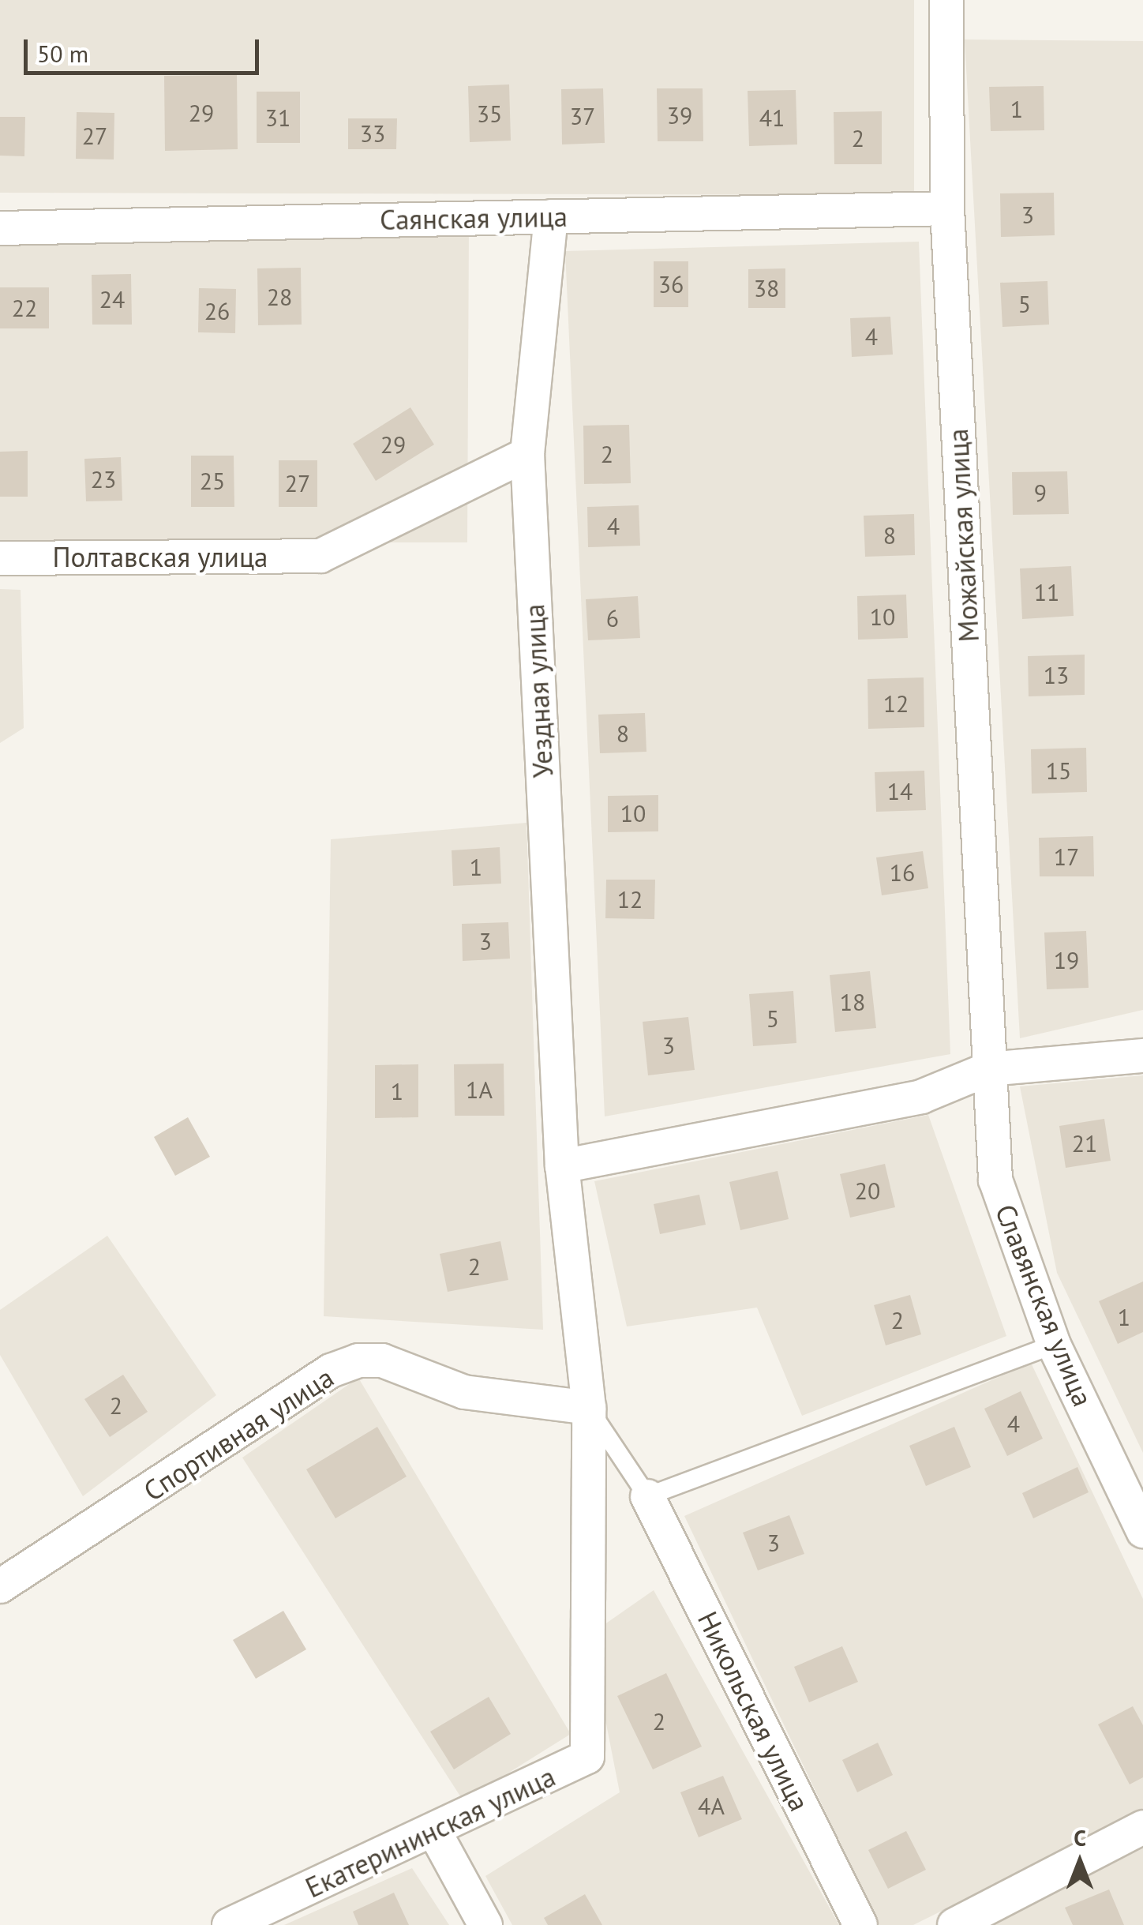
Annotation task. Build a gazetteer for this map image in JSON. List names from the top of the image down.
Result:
{
  "streets": {
    "street": [
      "Саянская улица",
      "Можайская улица",
      "Полтавская улица",
      "Уездная улица",
      "Славянская улица",
      "Спортивная улица",
      "Никольская улица",
      "Екатерининская улица"
    ]
  },
  "crossings": [
    ["Саянская улица", "Можайская улица"],
    ["Саянская улица", "Уездная улица"],
    ["Можайская улица", "Славянская улица"],
    ["Полтавская улица", "Уездная улица"],
    ["Уездная улица", "Спортивная улица"],
    ["Уездная улица", "Екатерининская улица"]
  ],
  "house_numbers": [
    "1",
    "29",
    "35",
    "39",
    "37",
    "31",
    "41",
    "33",
    "27",
    "2",
    "3",
    "36",
    "38",
    "28",
    "24",
    "5",
    "22",
    "26",
    "4",
    "29",
    "2",
    "23",
    "25",
    "27",
    "9",
    "4",
    "8",
    "11",
    "10",
    "6",
    "13",
    "12",
    "8",
    "15",
    "14",
    "10",
    "17",
    "1",
    "16",
    "12",
    "3",
    "19",
    "18",
    "5",
    "3",
    "1А",
    "1",
    "21",
    "20",
    "2",
    "1",
    "2",
    "2",
    "4",
    "3",
    "2",
    "4А"
  ],
  "scale_bar": "50 m",
  "north": "top"
}
